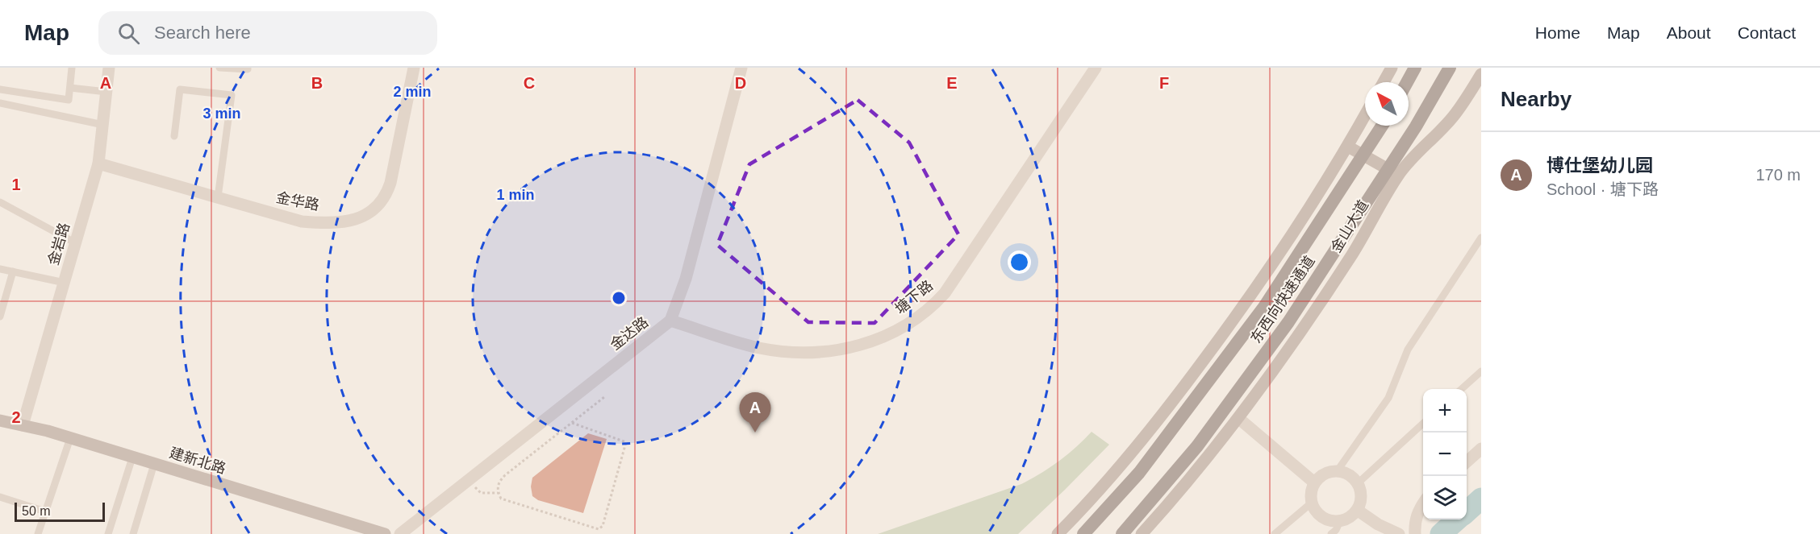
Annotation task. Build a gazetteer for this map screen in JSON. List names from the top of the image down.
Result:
{
  "streets": {
    "highway": ["东西向快速通道"],
    "main road": ["金山大道", "建新北路"],
    "street": [
      "金华路",
      "金岩路",
      "塘下路",
      "金达路"
    ]
  },
  "crossings": [
    ["金华路", "金岩路"],
    ["金岩路", "建新北路"],
    ["塘下路", "金达路"]
  ],
  "scale_bar": "50 m",
  "north": "top left",
  "page": {
    "header": "Map",
    "search": "Search here",
    "nav": [
      "Home",
      "Map",
      "About",
      "Contact"
    ],
    "heading": "Nearby",
    "list": [
      {
        "mark": "A",
        "name": "博仕堡幼儿园",
        "note": "School · 塘下路",
        "value": "170 m"
      }
    ],
    "map_buttons": ["+", "−"],
    "pins": "A",
    "scale": "50 m"
  },
  "grid": {
    "columns": [
      "A",
      "B",
      "C",
      "D",
      "E",
      "F"
    ],
    "rows": ["1", "2"]
  },
  "rings": ["2 min", "3 min", "1 min"]
}
